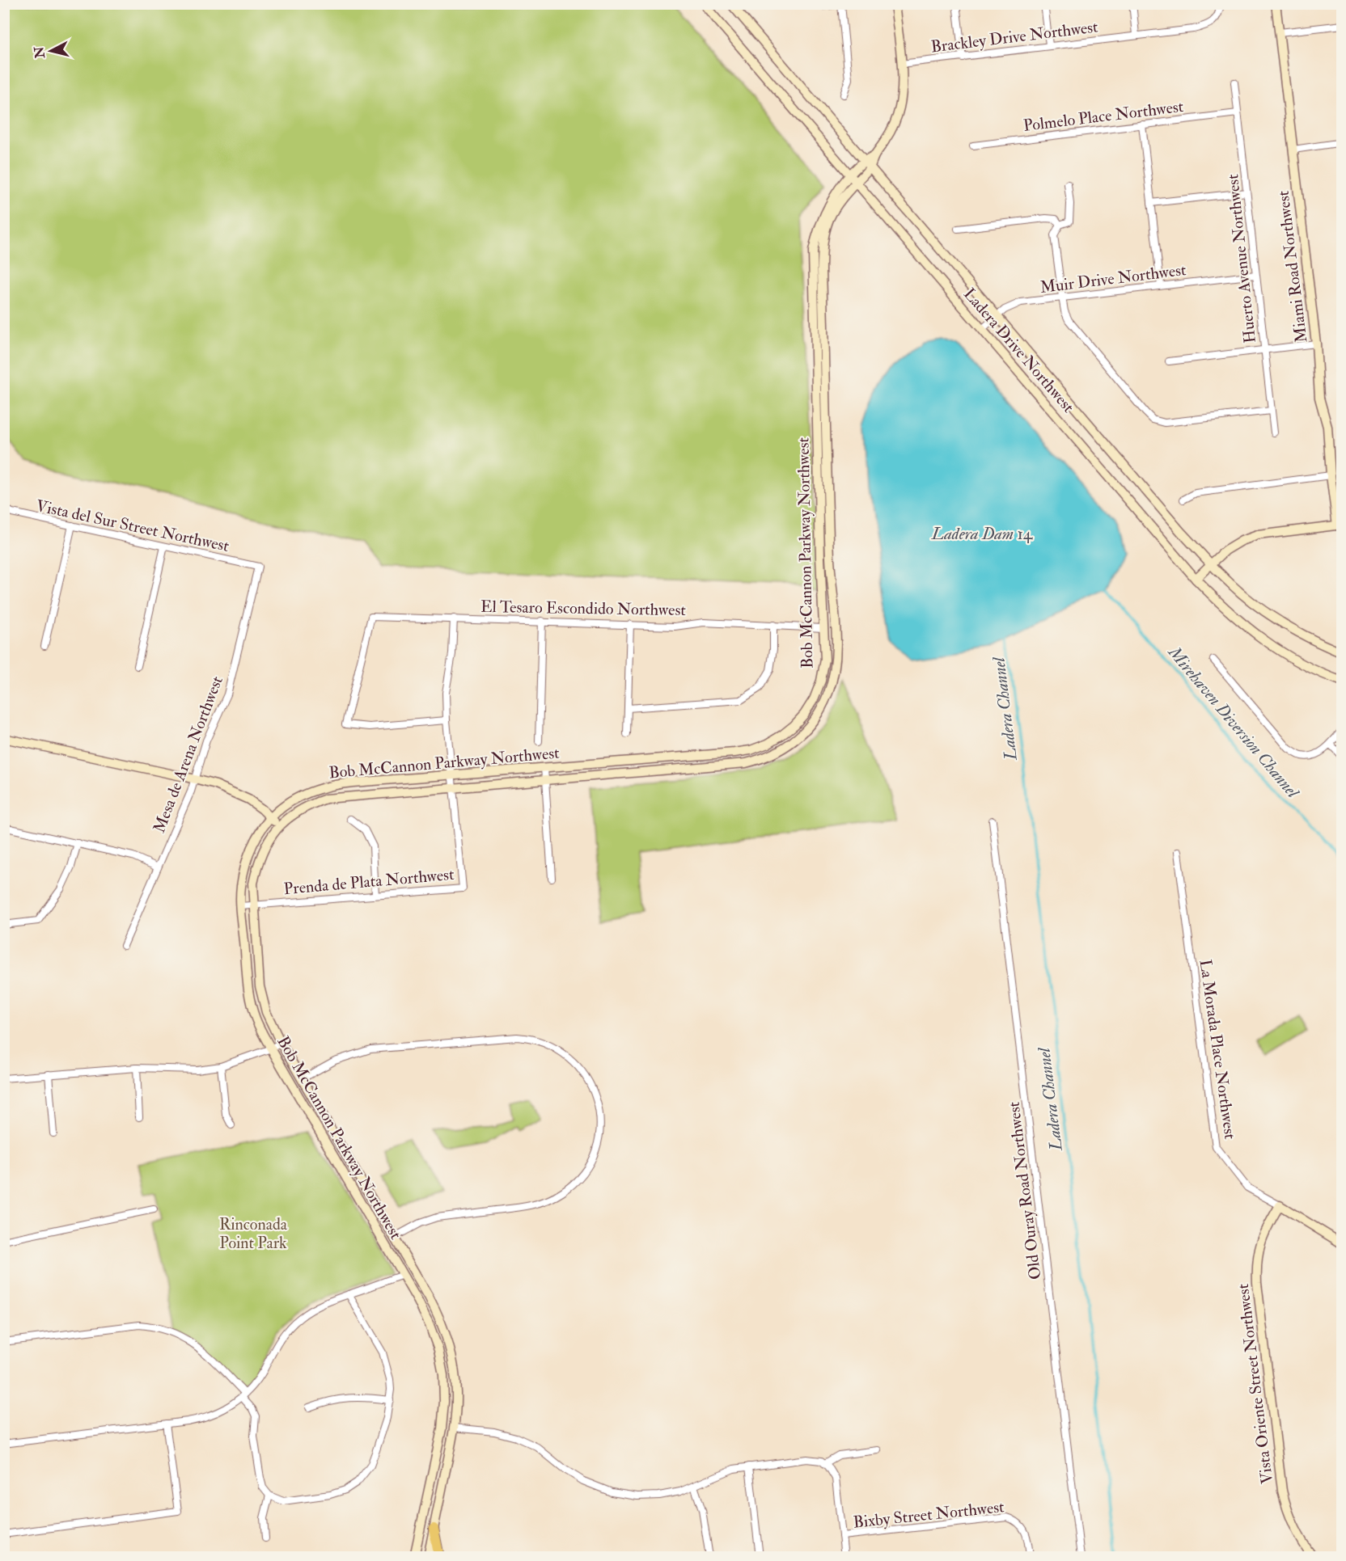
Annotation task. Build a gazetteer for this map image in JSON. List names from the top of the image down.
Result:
{
  "streets": {
    "street": [
      "Brackley Drive Northwest",
      "Polmelo Place Northwest",
      "Huerto Avenue Northwest",
      "Miami Road Northwest",
      "Muir Drive Northwest",
      "Ladera Drive Northwest",
      "Vista del Sur Street Northwest",
      "Bob McCannon Parkway Northwest",
      "El Tesaro Escondido Northwest",
      "Mesa de Arena Northwest",
      "Prenda de Plata Northwest",
      "La Morada Place Northwest",
      "Old Ouray Road Northwest",
      "Vista Oriente Street Northwest",
      "Bixby Street Northwest"
    ]
  },
  "crossings": [
    ["Polmelo Place Northwest", "Huerto Avenue Northwest"],
    ["Huerto Avenue Northwest", "Muir Drive Northwest"],
    ["Muir Drive Northwest", "Ladera Drive Northwest"],
    ["Ladera Drive Northwest", "Bob McCannon Parkway Northwest"],
    ["Vista del Sur Street Northwest", "Mesa de Arena Northwest"],
    ["Bob McCannon Parkway Northwest", "El Tesaro Escondido Northwest"],
    ["Bob McCannon Parkway Northwest", "Prenda de Plata Northwest"],
    ["El Tesaro Escondido Northwest", "Prenda de Plata Northwest"],
    ["La Morada Place Northwest", "Vista Oriente Street Northwest"]
  ],
  "water": ["Ladera Dam 14", "Ladera Channel", "Mirehaven Diversion Channel"],
  "parks": ["Rinconada Point Park"],
  "north": "left"
}
